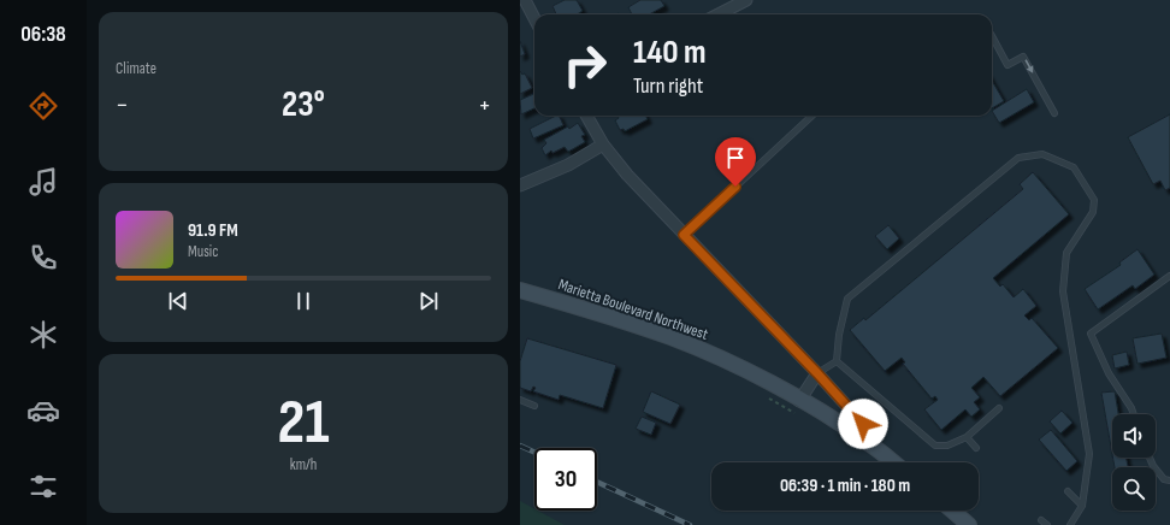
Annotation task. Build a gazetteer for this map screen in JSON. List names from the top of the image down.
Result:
{
  "streets": {
    "main road": ["Marietta Boulevard Northwest"]
  },
  "page": {
    "tabs": "06:38",
    "tile": [
      "Climate",
      ["21", "km/h"]
    ],
    "turn": ["140 m", "Turn right"],
    "heat": ["−", "23°", "+"],
    "song": ["91.9 FM", "Music"],
    "limit": "30",
    "trip": "06:39 · 1 min · 180 m"
  }
}
